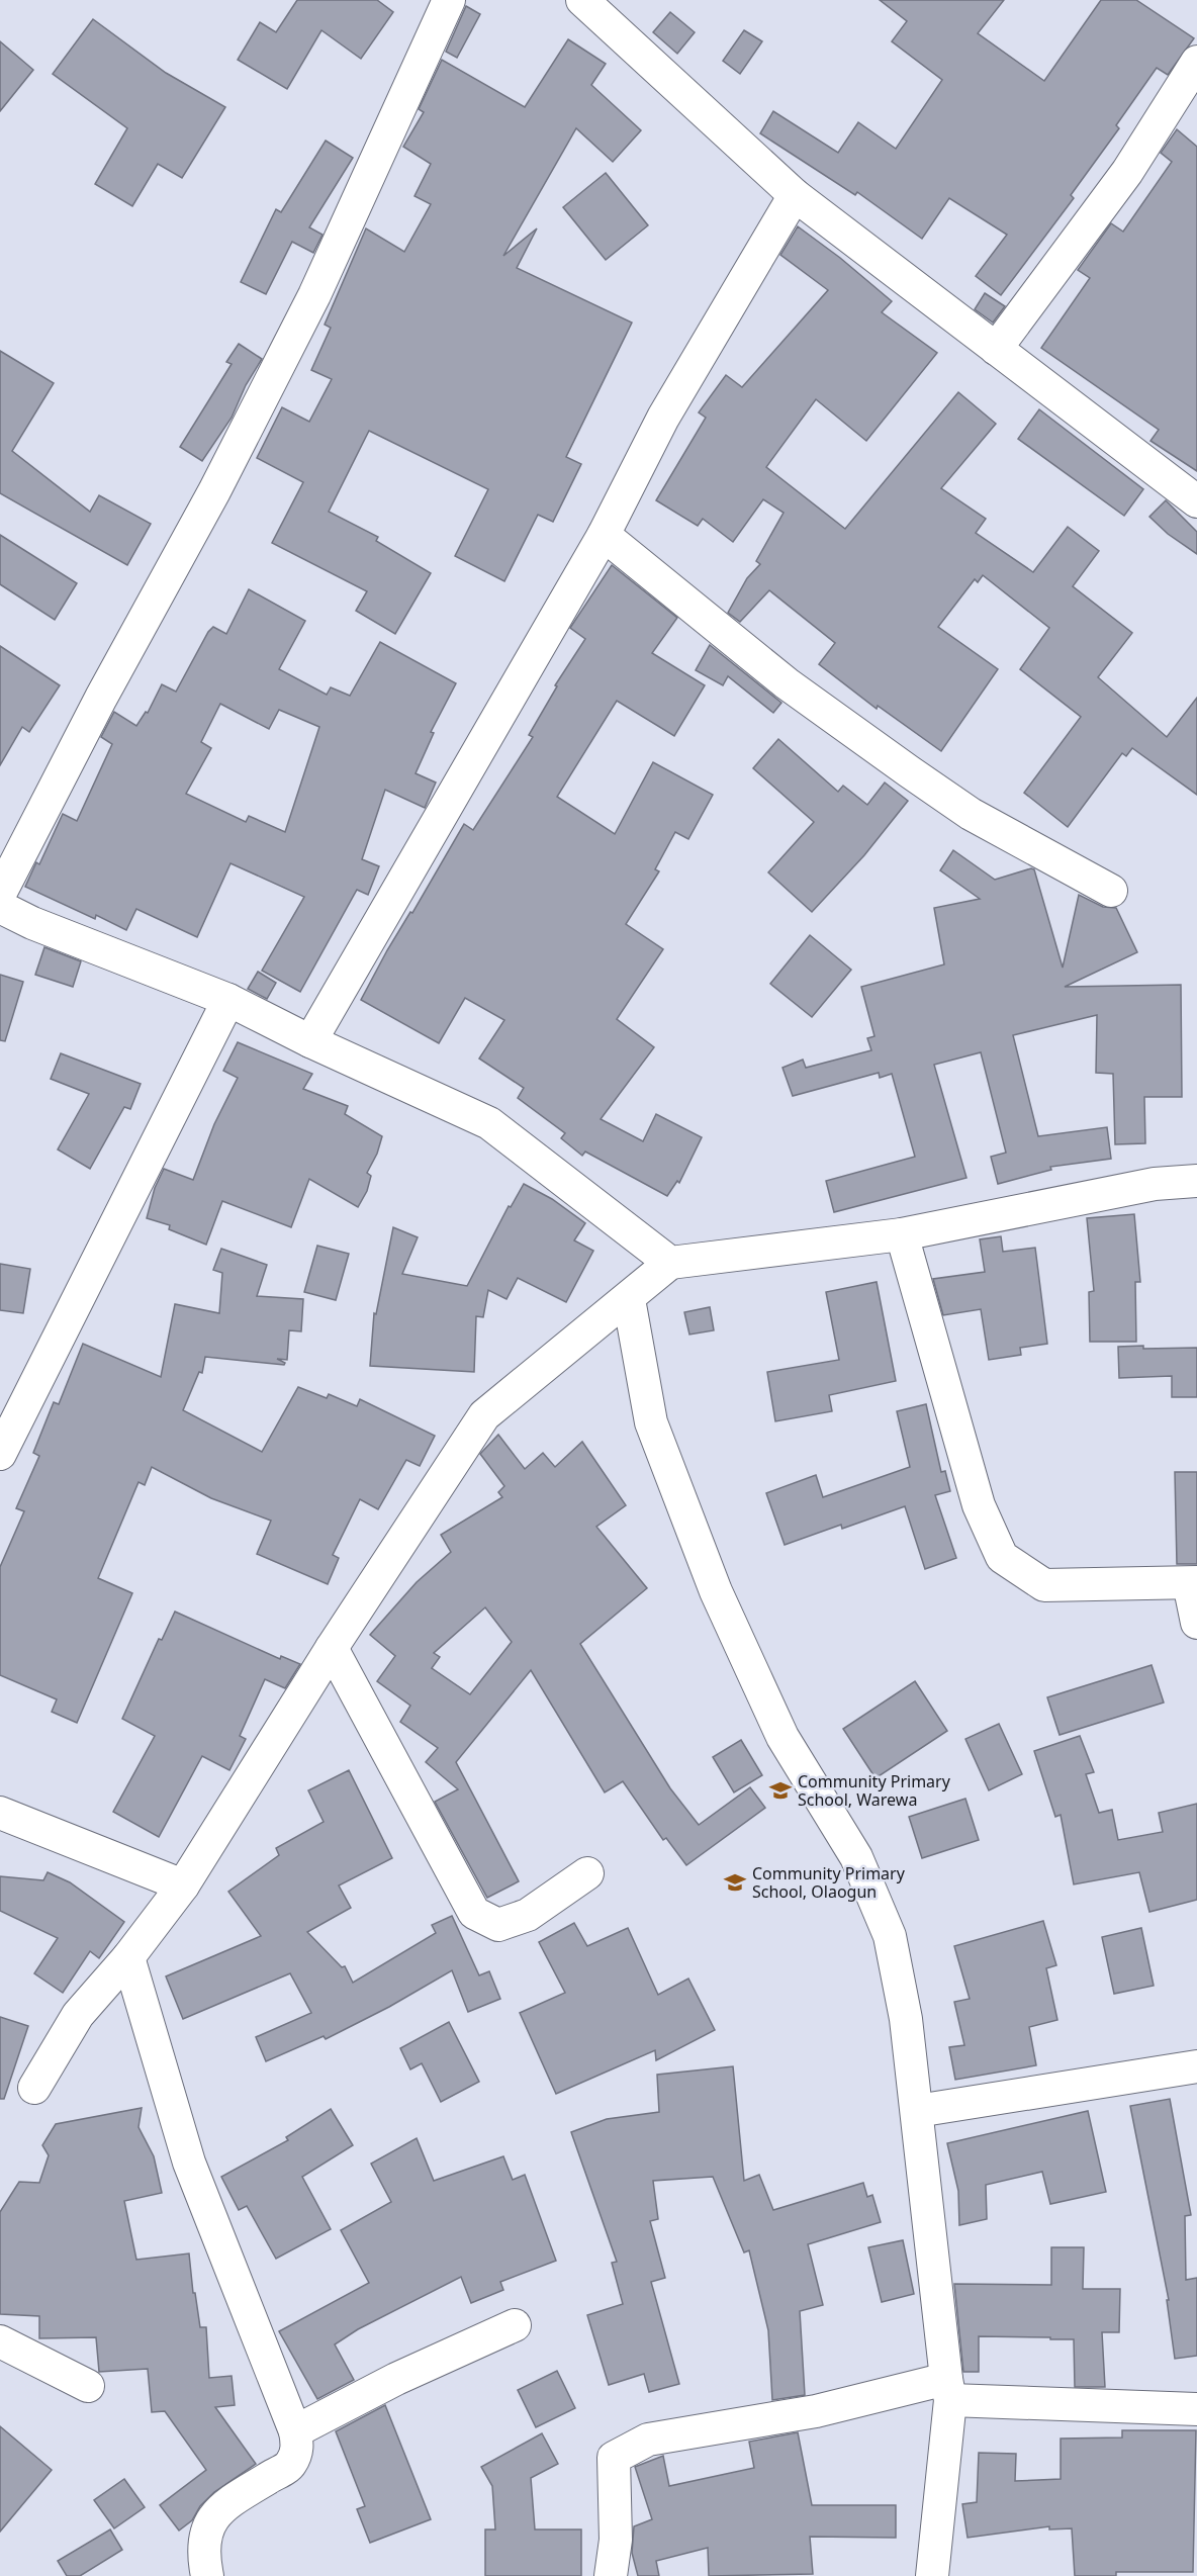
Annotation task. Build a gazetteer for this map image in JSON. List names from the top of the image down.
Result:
{
  "places": {
    "school or university": ["Community Primary School, Warewa", "Community Primary School, Olaogun"]
  }
}
